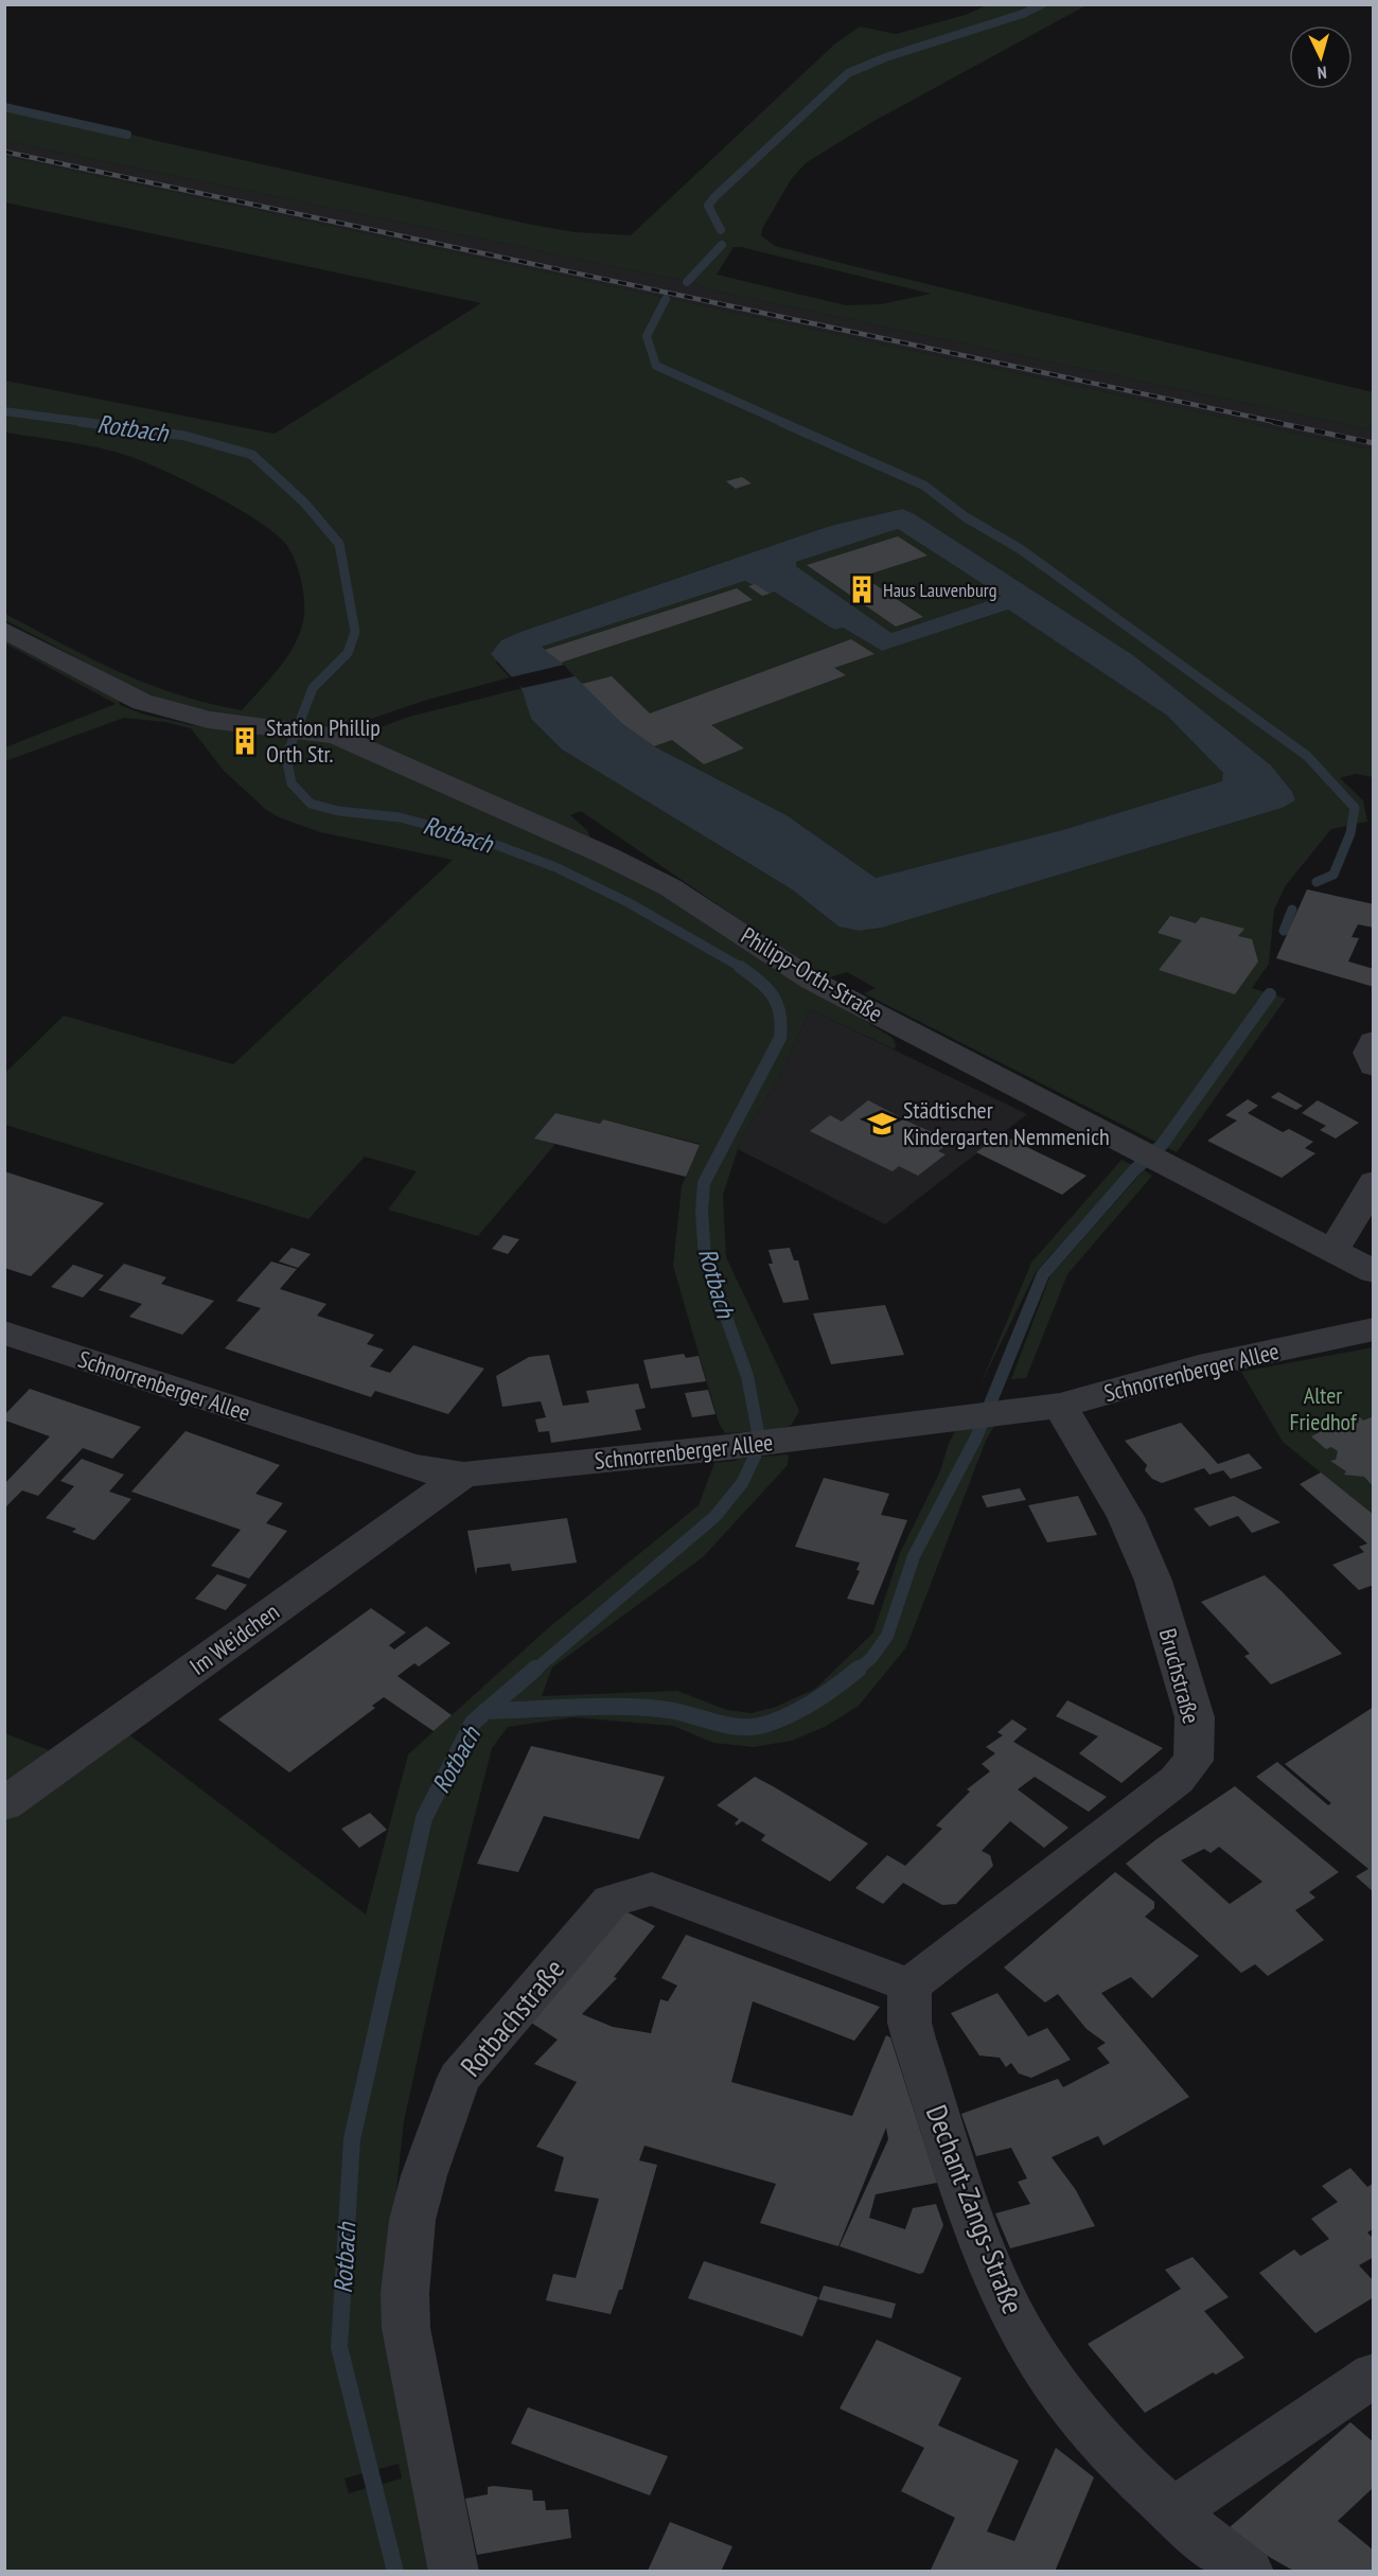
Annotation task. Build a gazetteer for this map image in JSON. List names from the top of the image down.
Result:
{
  "streets": {
    "street": [
      "Philipp-Orth-Straße",
      "Schnorrenberger Allee",
      "Im Weidchen",
      "Bruchstraße",
      "Rotbachstraße",
      "Dechant-Zangs-Straße"
    ]
  },
  "crossings": [
    ["Schnorrenberger Allee", "Im Weidchen"],
    ["Schnorrenberger Allee", "Bruchstraße"],
    ["Bruchstraße", "Rotbachstraße"],
    ["Bruchstraße", "Dechant-Zangs-Straße"],
    ["Rotbachstraße", "Dechant-Zangs-Straße"]
  ],
  "water": ["Rotbach"],
  "parks": ["Alter Friedhof"],
  "places": {
    "building": ["Haus Lauvenburg", "Station Phillip Orth Str."],
    "school or university": ["Städtischer Kindergarten Nemmenich"]
  },
  "north": "bottom"
}
